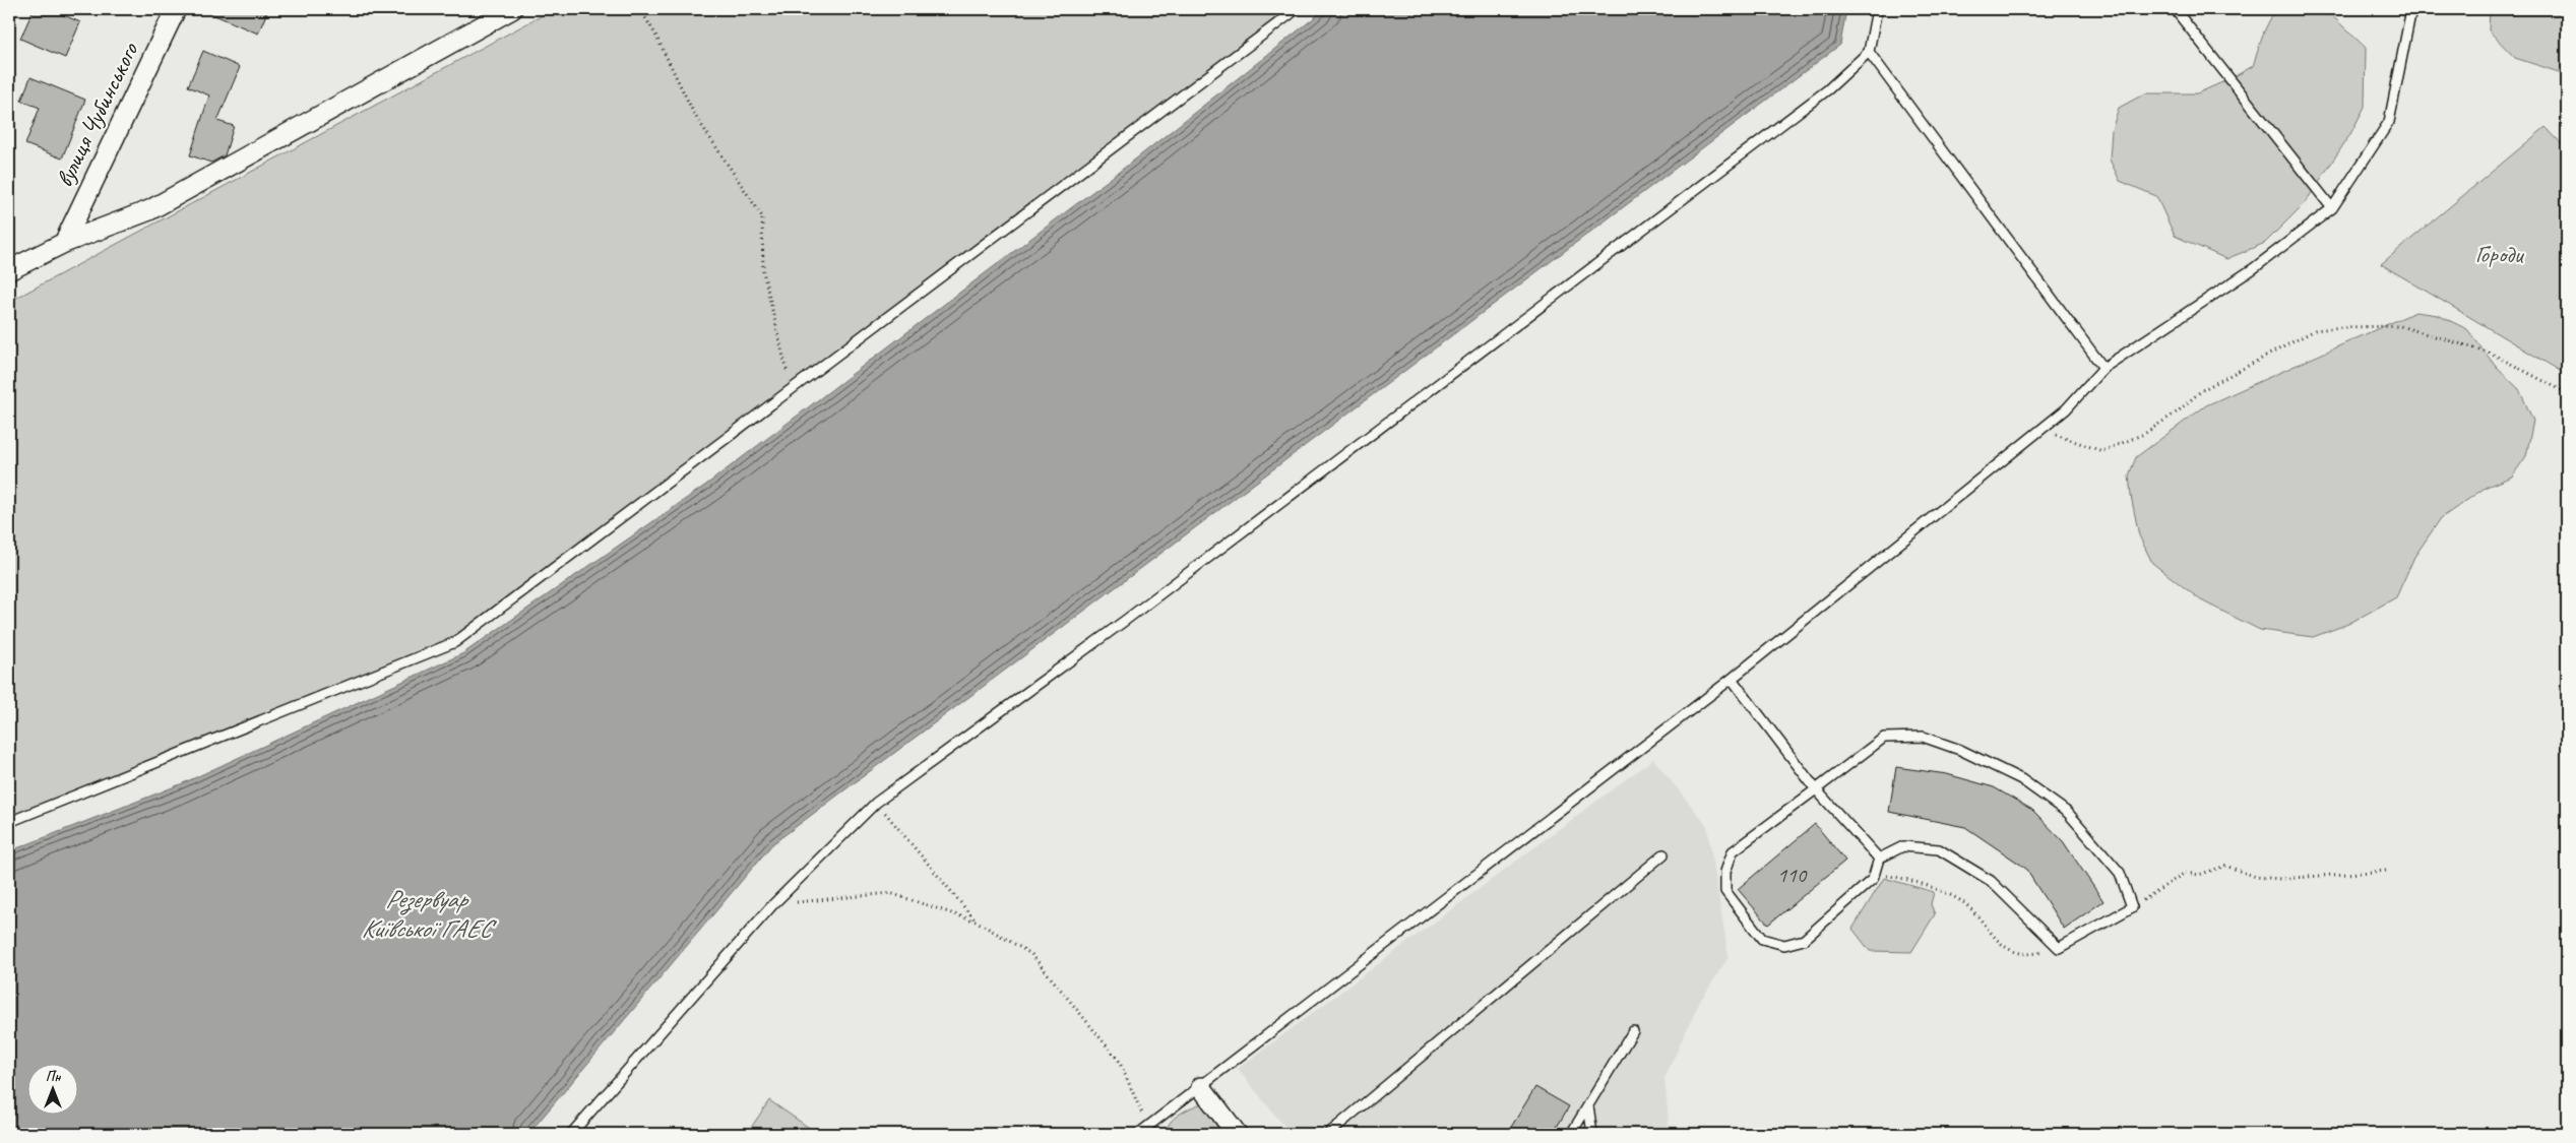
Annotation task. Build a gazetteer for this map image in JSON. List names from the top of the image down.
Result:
{
  "streets": {
    "street": ["вулиця Чубинського"]
  },
  "water": ["Резервуар Київської ГАЕС"],
  "parks": ["Городи"],
  "house_numbers": ["110"],
  "north": "top"
}
